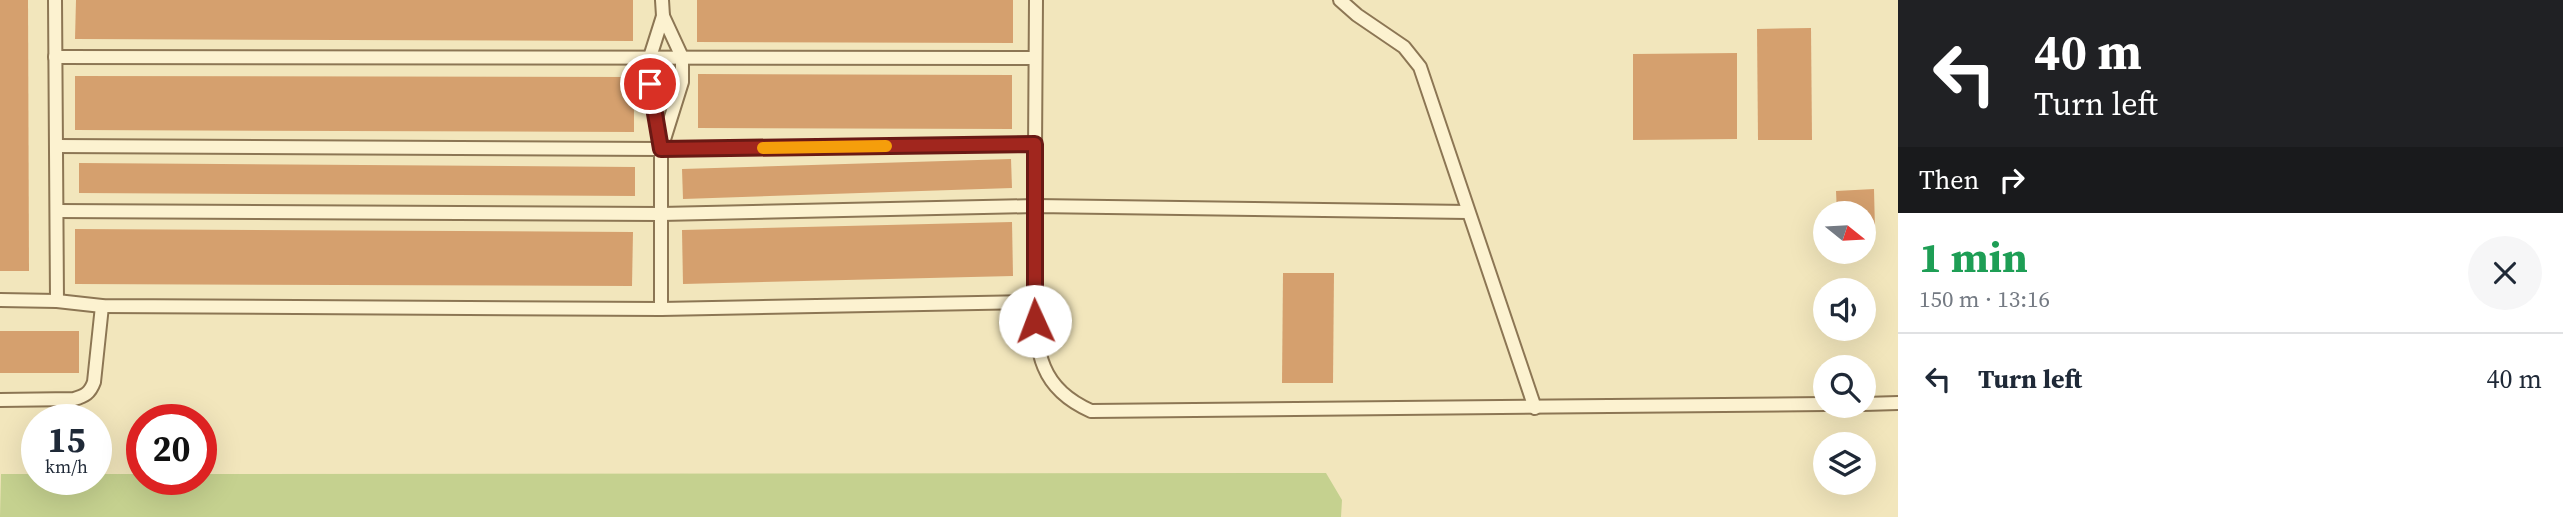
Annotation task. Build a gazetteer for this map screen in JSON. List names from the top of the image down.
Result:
{
  "north": "right",
  "page": {
    "turn": ["40 m", "Turn left"],
    "then": "Then",
    "heading": ["1 min", "150 m · 13:16"],
    "list": [
      {
        "name": "Turn left",
        "value": "40 m"
      }
    ],
    "speed": "15 km/h",
    "limit": "20"
  }
}
